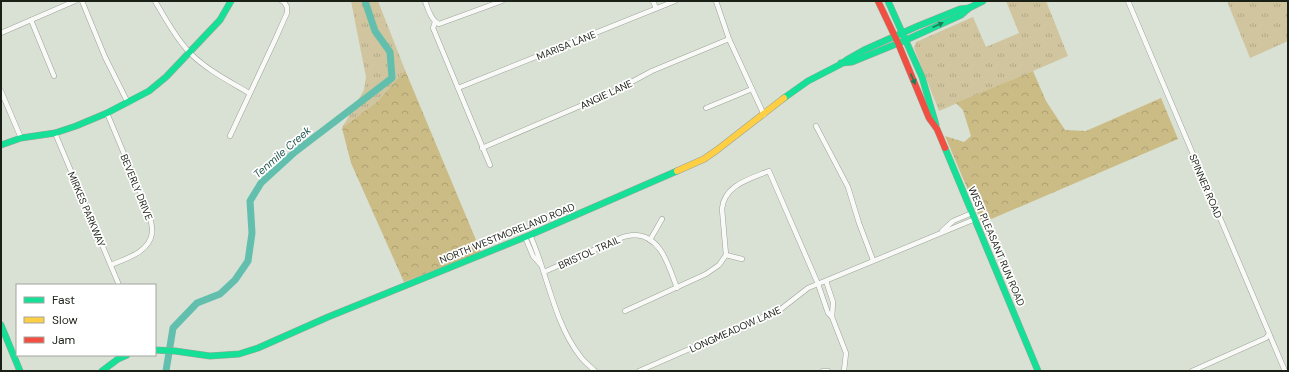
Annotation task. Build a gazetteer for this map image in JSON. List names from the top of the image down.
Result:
{
  "streets": {
    "main road": ["NORTH WESTMORELAND ROAD", "WEST PLEASANT RUN ROAD"],
    "street": [
      "MARISA LANE",
      "ANGIE LANE",
      "SPINNER ROAD",
      "BEVERLY DRIVE",
      "MIRKES PARKWAY",
      "BRISTOL TRAIL",
      "LONGMEADOW LANE"
    ]
  },
  "crossings": [
    ["BEVERLY DRIVE", "MIRKES PARKWAY"],
    ["NORTH WESTMORELAND ROAD", "WEST PLEASANT RUN ROAD"],
    ["WEST PLEASANT RUN ROAD", "LONGMEADOW LANE"]
  ],
  "water": ["Tenmile Creek"],
  "legend": ["Fast", "Slow", "Jam"]
}
